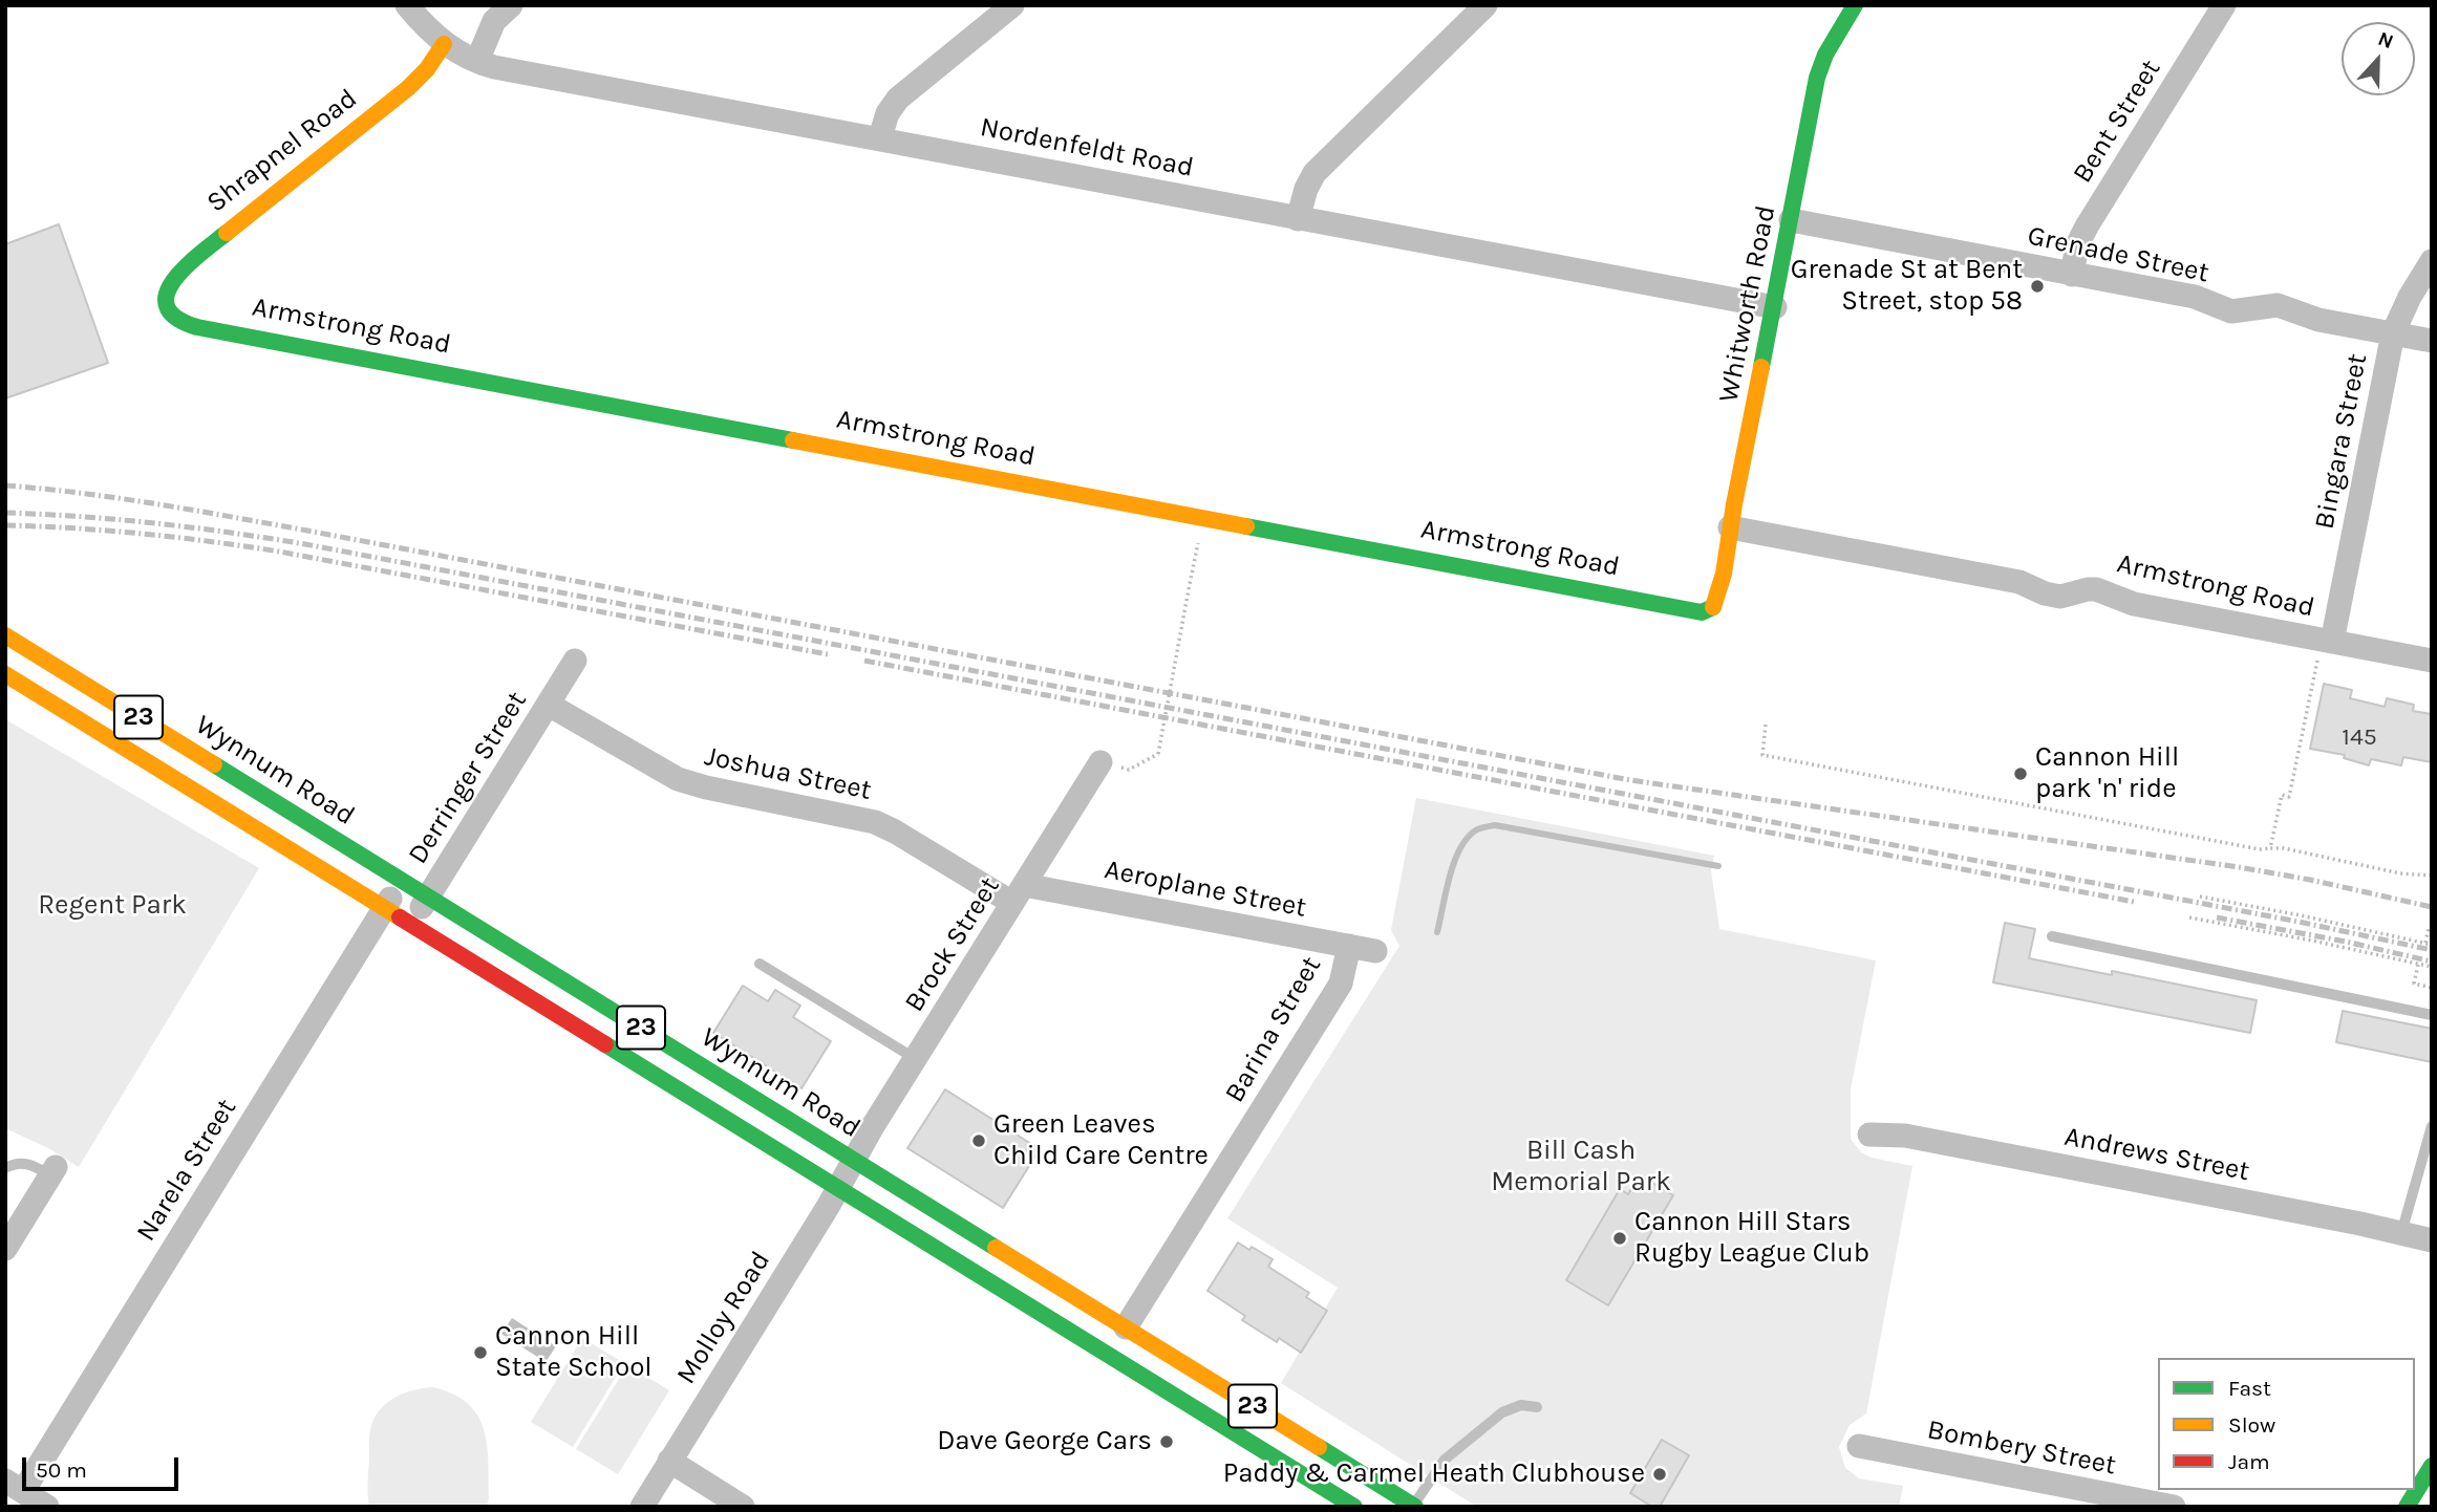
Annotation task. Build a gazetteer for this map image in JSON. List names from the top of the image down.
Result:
{
  "streets": {
    "main road": [
      "Shrapnel Road",
      "Whitworth Road",
      "Armstrong Road",
      "23",
      "Wynnum Road"
    ],
    "street": [
      "Bent Street",
      "Nordenfeldt Road",
      "Grenade Street",
      "Bingara Street",
      "Joshua Street",
      "Derringer Street",
      "Aeroplane Street",
      "Brock Street",
      "Barina Street",
      "Andrews Street",
      "Narela Street",
      "Molloy Road",
      "Bombery Street"
    ]
  },
  "crossings": [
    ["Bent Street", "Grenade Street"],
    ["Nordenfeldt Road", "Shrapnel Road"],
    ["Nordenfeldt Road", "Whitworth Road"],
    ["Shrapnel Road", "Armstrong Road"],
    ["Grenade Street", "Whitworth Road"],
    ["Grenade Street", "Bingara Street"],
    ["Whitworth Road", "Armstrong Road"],
    ["Armstrong Road", "Bingara Street"],
    ["23", "Derringer Street"],
    ["23", "Narela Street"],
    ["23", "Molloy Road"],
    ["Wynnum Road", "Derringer Street"],
    ["Wynnum Road", "Brock Street"],
    ["Wynnum Road", "Barina Street"],
    ["Wynnum Road", "Narela Street"],
    ["Wynnum Road", "Molloy Road"],
    ["Joshua Street", "Derringer Street"],
    ["Joshua Street", "Aeroplane Street"],
    ["Joshua Street", "Brock Street"],
    ["Aeroplane Street", "Brock Street"],
    ["Aeroplane Street", "Barina Street"],
    ["Brock Street", "Molloy Road"]
  ],
  "parks": ["Regent Park", "Bill Cash Memorial Park"],
  "places": [
    "Grenade St at Bent Street, stop 58",
    "Cannon Hill park 'n' ride",
    "Green Leaves Child Care Centre",
    "Cannon Hill Stars Rugby League Club",
    "Cannon Hill State School",
    "Dave George Cars",
    "Paddy & Carmel Heath Clubhouse"
  ],
  "house_numbers": ["145"],
  "legend": ["Fast", "Slow", "Jam"],
  "scale_bar": "50 m",
  "north": "top"
}
